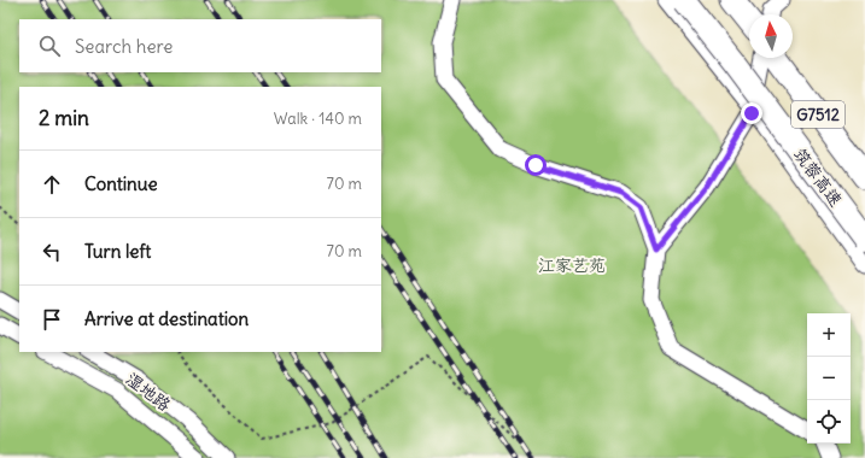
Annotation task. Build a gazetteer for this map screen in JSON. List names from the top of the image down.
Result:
{
  "streets": {
    "highway": ["G7512", "筑蓉高速"],
    "street": ["湿地路"]
  },
  "parks": ["江家艺苑"],
  "north": "top",
  "page": {
    "search": "Search here",
    "heading": ["2 min", "Walk · 140 m"],
    "list": [
      ["Continue", "70 m"],
      ["Turn left", "70 m"],
      "Arrive at destination"
    ],
    "map_buttons": ["+", "−"]
  }
}
